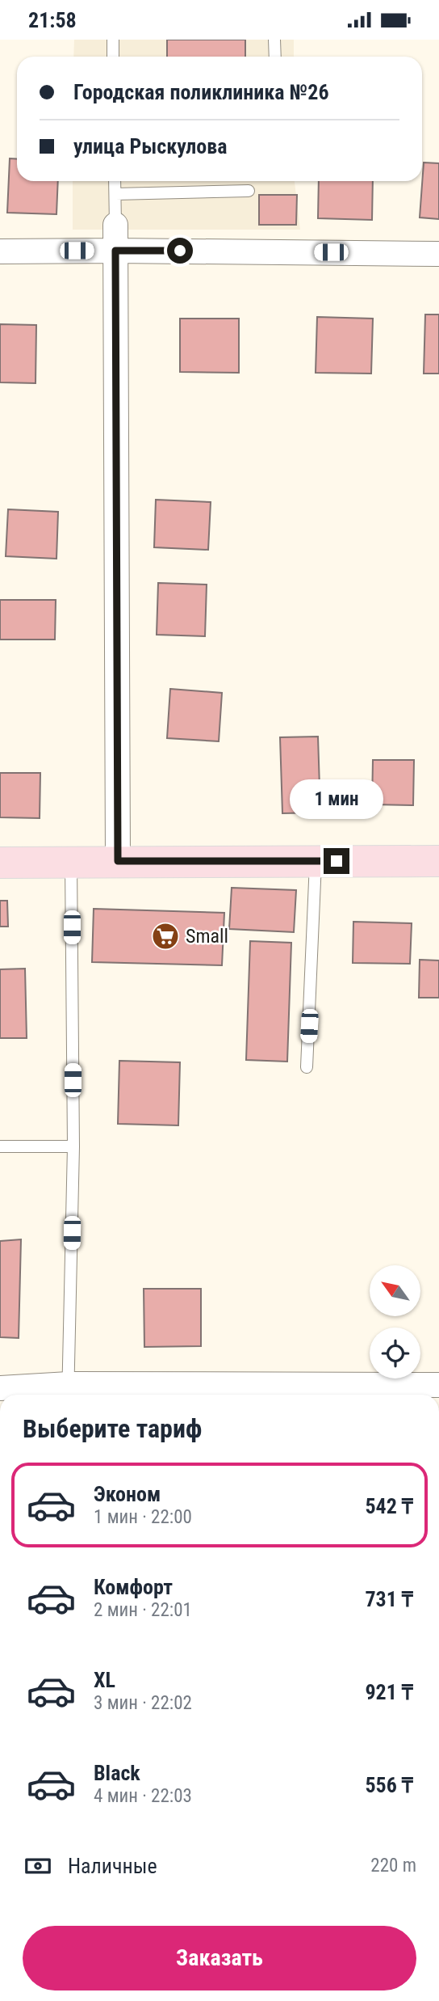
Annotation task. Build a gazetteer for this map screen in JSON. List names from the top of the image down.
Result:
{
  "places": {
    "supermarket": ["Small"]
  },
  "north": "top left",
  "page": {
    "status": "21:58",
    "banner": ["Городская поликлиника №26", "улица Рыскулова"],
    "bubble": "1 мин",
    "heading": "Выберите тариф",
    "list": [
      {
        "name": "Эконом",
        "note": "1 мин · 22:00",
        "value": "542 ₸"
      },
      {
        "name": "Комфорт",
        "note": "2 мин · 22:01",
        "value": "731 ₸"
      },
      {
        "name": "XL",
        "note": "3 мин · 22:02",
        "value": "921 ₸"
      },
      {
        "name": "Black",
        "note": "4 мин · 22:03",
        "value": "556 ₸"
      }
    ],
    "pay": ["Наличные", "220 m"],
    "buttons": "Заказать"
  }
}
